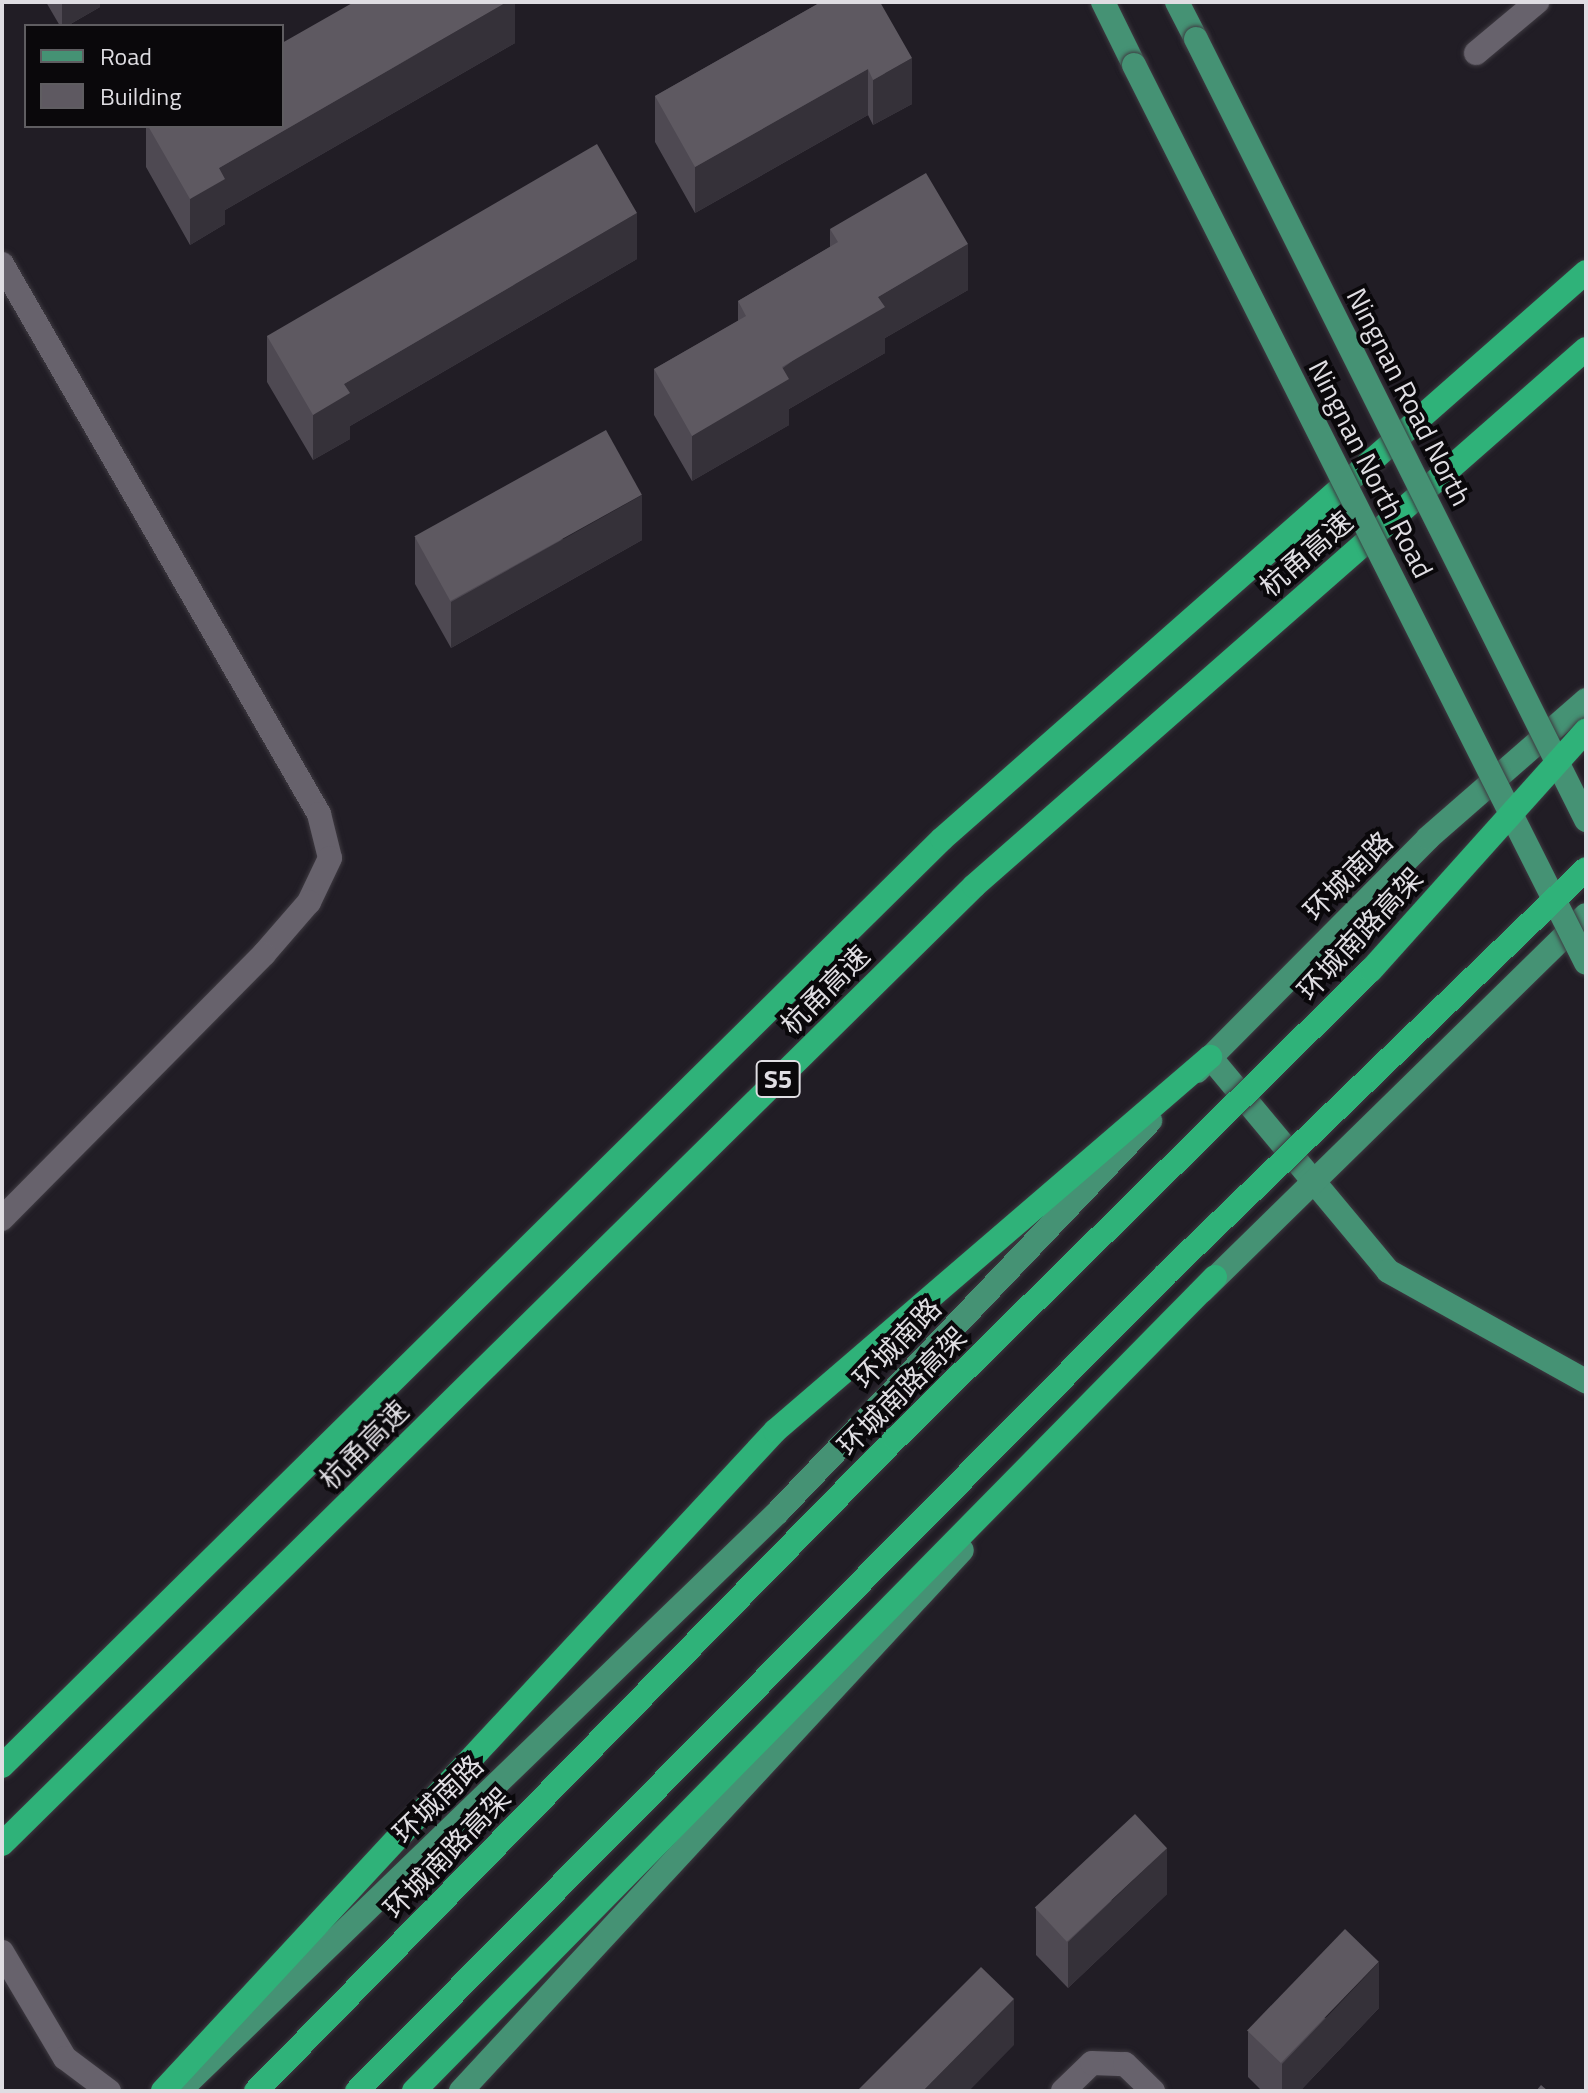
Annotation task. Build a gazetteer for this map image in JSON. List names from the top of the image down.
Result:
{
  "streets": {
    "highway": ["杭甬高速", "环城南路高架", "S5"],
    "main road": ["Ningnan Road North", "Ningnan North Road", "环城南路"]
  },
  "legend": ["Road", "Building"]
}
